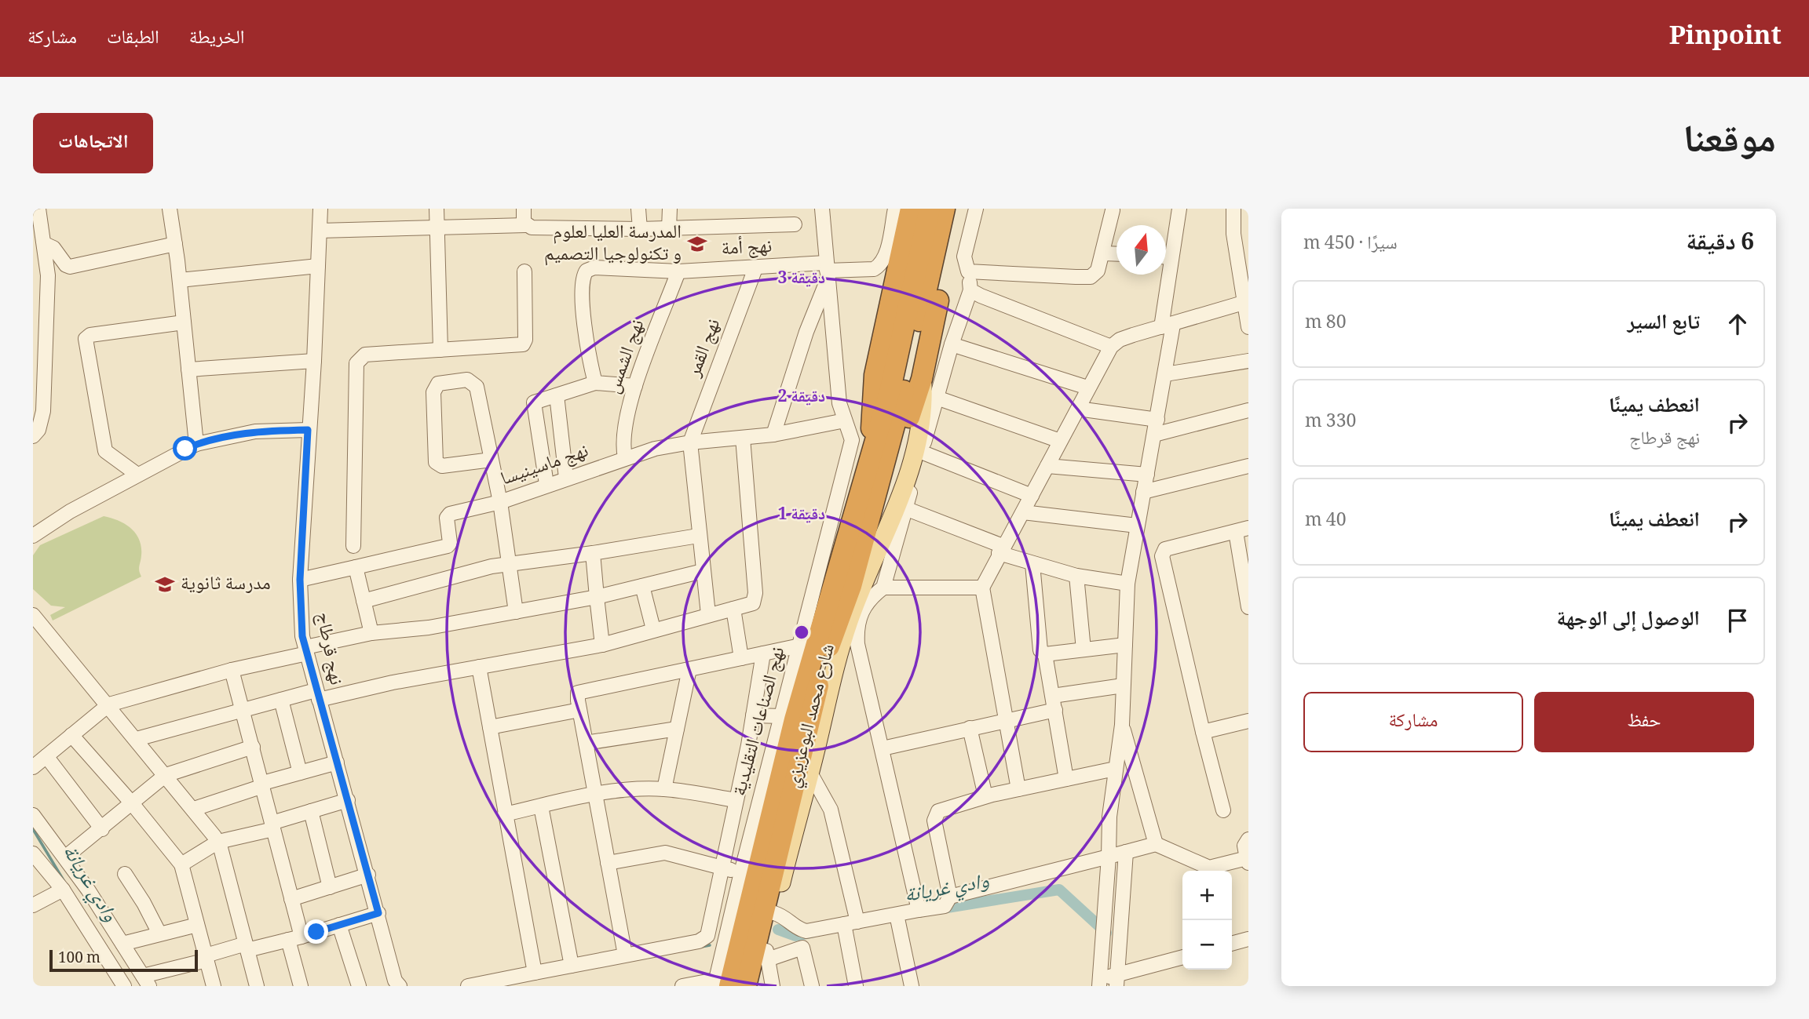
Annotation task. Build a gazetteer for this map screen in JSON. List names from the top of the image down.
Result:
{
  "streets": {
    "highway": ["شارع محمد البوعزيزي"],
    "street": [
      "نهج أمة",
      "نهج القمر",
      "نهج الشمس",
      "نهج ماسينيسا",
      "نهج قرطاج",
      "نهج الصناعات التقليدية"
    ]
  },
  "crossings": [
    ["نهج أمة", "نهج القمر"],
    ["نهج أمة", "نهج الشمس"],
    ["نهج أمة", "نهج الصناعات التقليدية"],
    ["نهج القمر", "نهج ماسينيسا"],
    ["نهج الشمس", "نهج ماسينيسا"],
    ["نهج ماسينيسا", "نهج الصناعات التقليدية"],
    ["شارع محمد البوعزيزي", "نهج الصناعات التقليدية"]
  ],
  "water": ["وادي غريانة"],
  "places": {
    "school or university": ["المدرسة العليا لعلوم و تكنولوجيا التصميم", "مدرسة ثانوية"]
  },
  "scale_bar": "100 m",
  "north": "top",
  "page": {
    "header": "Pinpoint",
    "nav": ["الخريطة", "الطبقات", "مشاركة"],
    "title": "موقعنا",
    "buttons": [
      "الاتجاهات",
      ["حفظ", "مشاركة"]
    ],
    "heading": ["6 دقيقة", "سيرًا · 450 m"],
    "list": [
      ["تابع السير", "80 m"],
      ["انعطف يمينًا", "نهج قرطاج", "330 m"],
      ["انعطف يمينًا", "40 m"],
      "الوصول إلى الوجهة"
    ],
    "map_buttons": ["+", "−"],
    "scale": "100 m"
  },
  "rings": ["3 دقيقة", "2 دقيقة", "1 دقيقة"]
}
